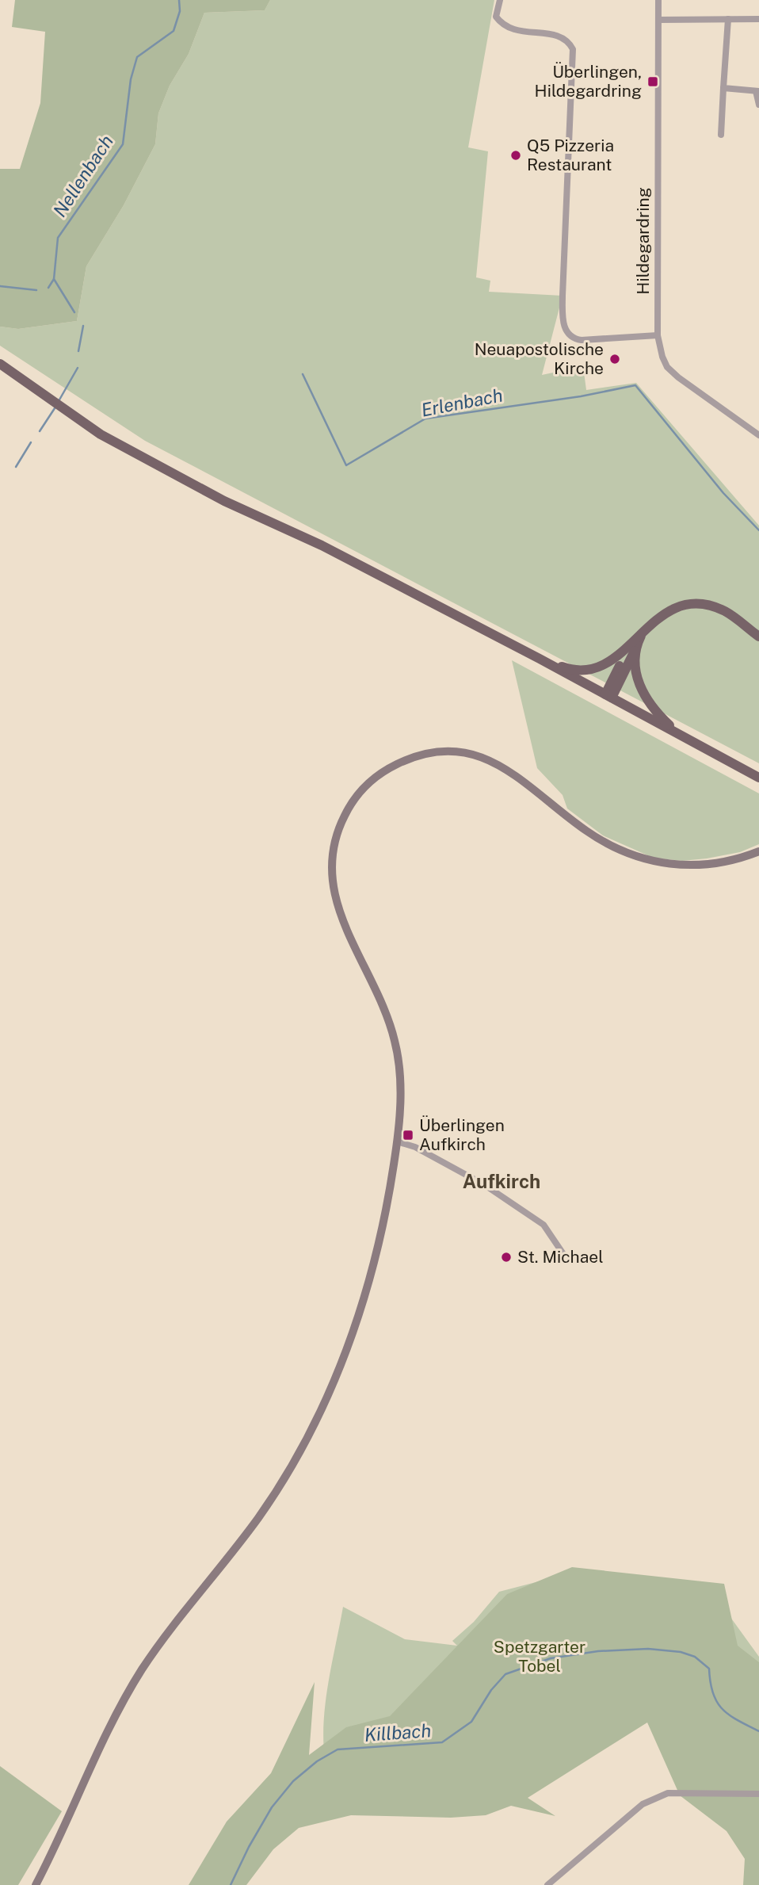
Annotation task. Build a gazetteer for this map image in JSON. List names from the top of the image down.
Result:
{
  "streets": {
    "street": ["Hildegardring"]
  },
  "districts": ["Aufkirch"],
  "water": ["Nellenbach", "Erlenbach", "Killbach"],
  "parks": ["Spetzgarter Tobel"],
  "places": {
    "transit": ["Überlingen, Hildegardring", "Überlingen Aufkirch"],
    "other": ["Q5 Pizzeria Restaurant", "Neuapostolische Kirche", "St. Michael"]
  }
}
